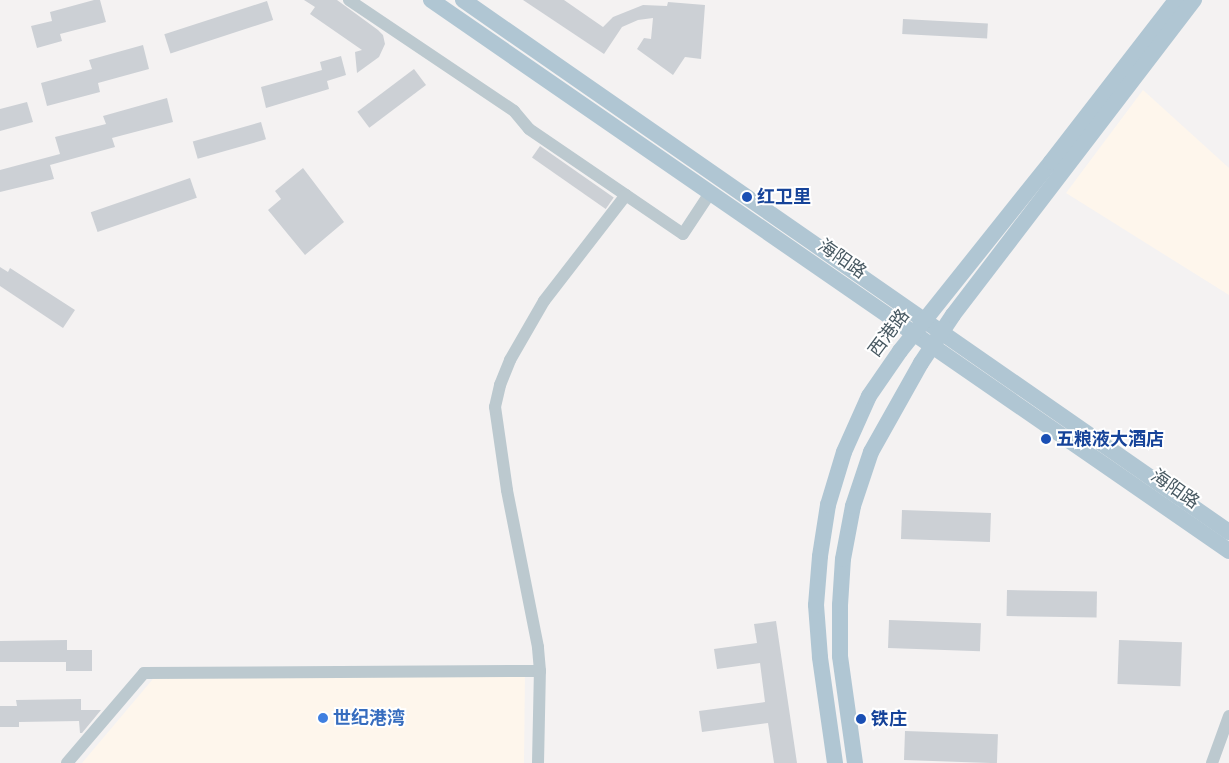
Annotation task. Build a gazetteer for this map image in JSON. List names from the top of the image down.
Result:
{
  "streets": {
    "main road": ["海阳路", "西港路"]
  },
  "crossings": [
    ["海阳路", "西港路"]
  ],
  "places": [
    "红卫里",
    "五粮液大酒店",
    "世纪港湾",
    "铁庄"
  ]
}
